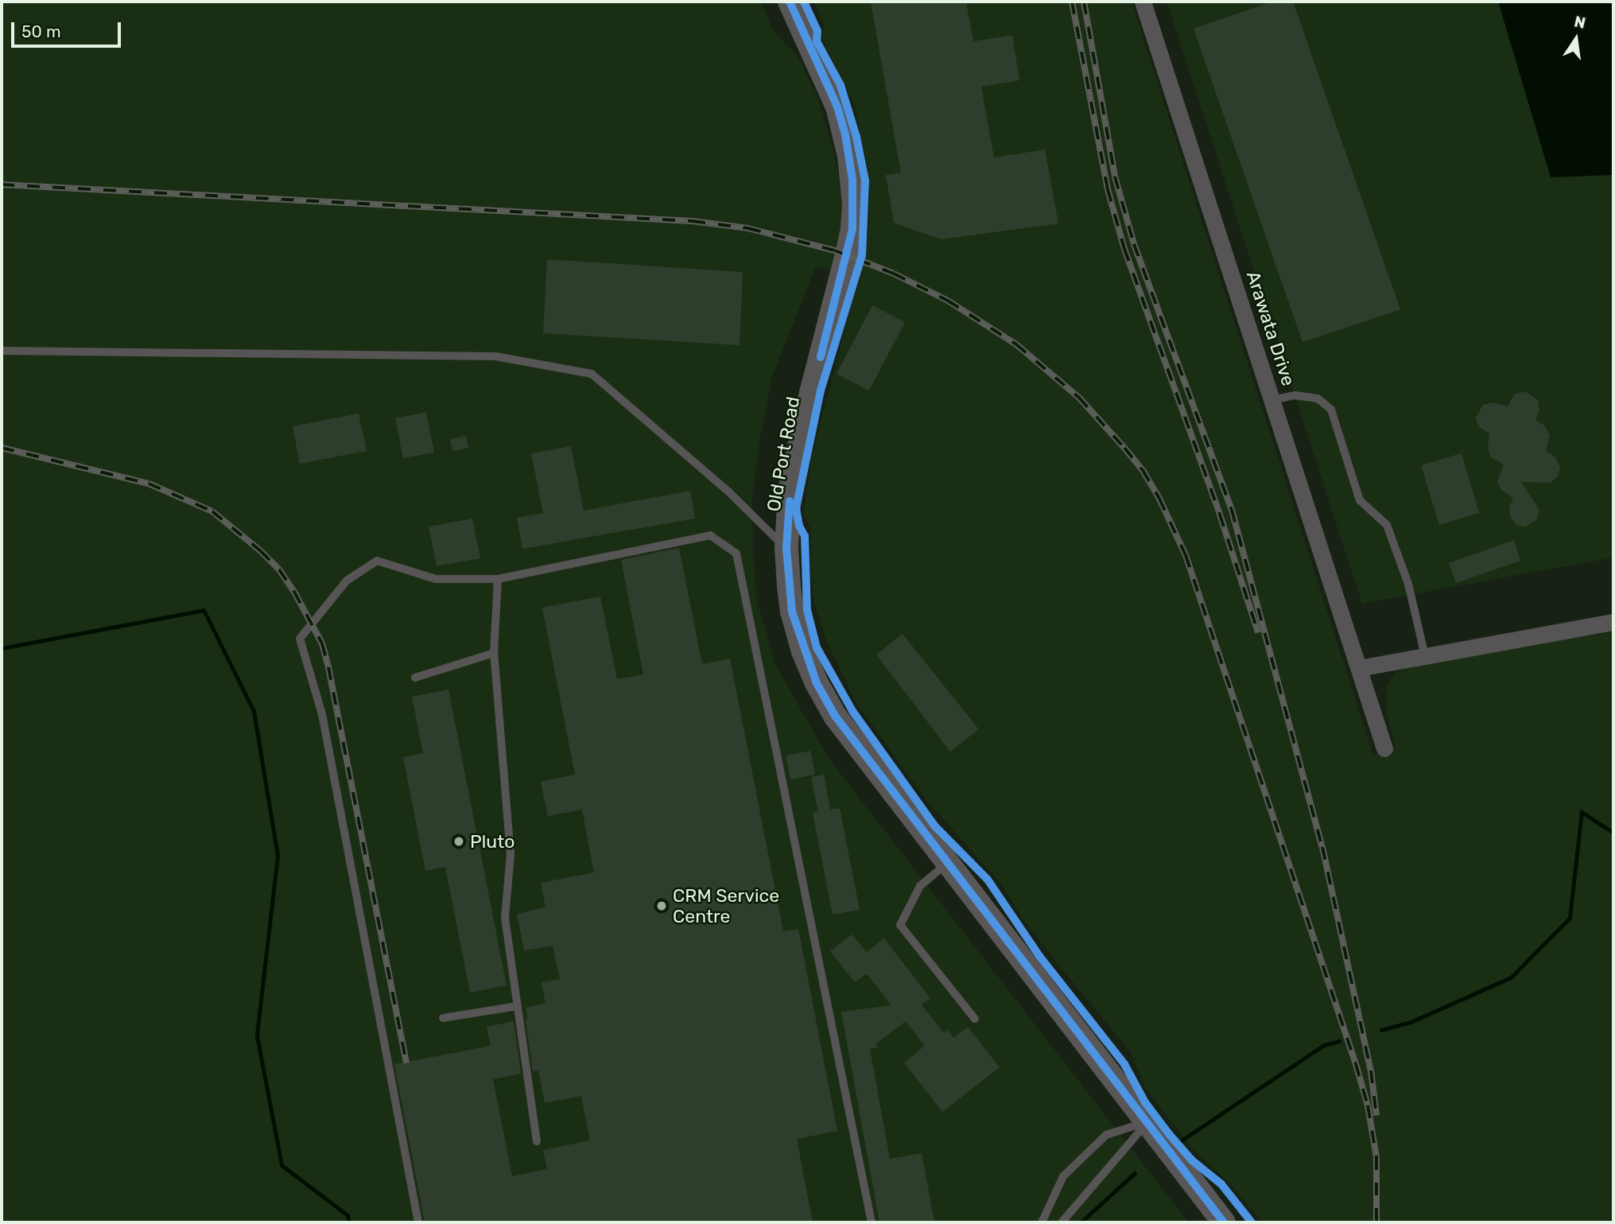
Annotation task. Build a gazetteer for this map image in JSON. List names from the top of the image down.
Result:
{
  "streets": {
    "street": ["Arawata Drive", "Old Port Road"]
  },
  "places": ["Pluto", "CRM Service Centre"],
  "scale_bar": "50 m",
  "north": "top"
}
